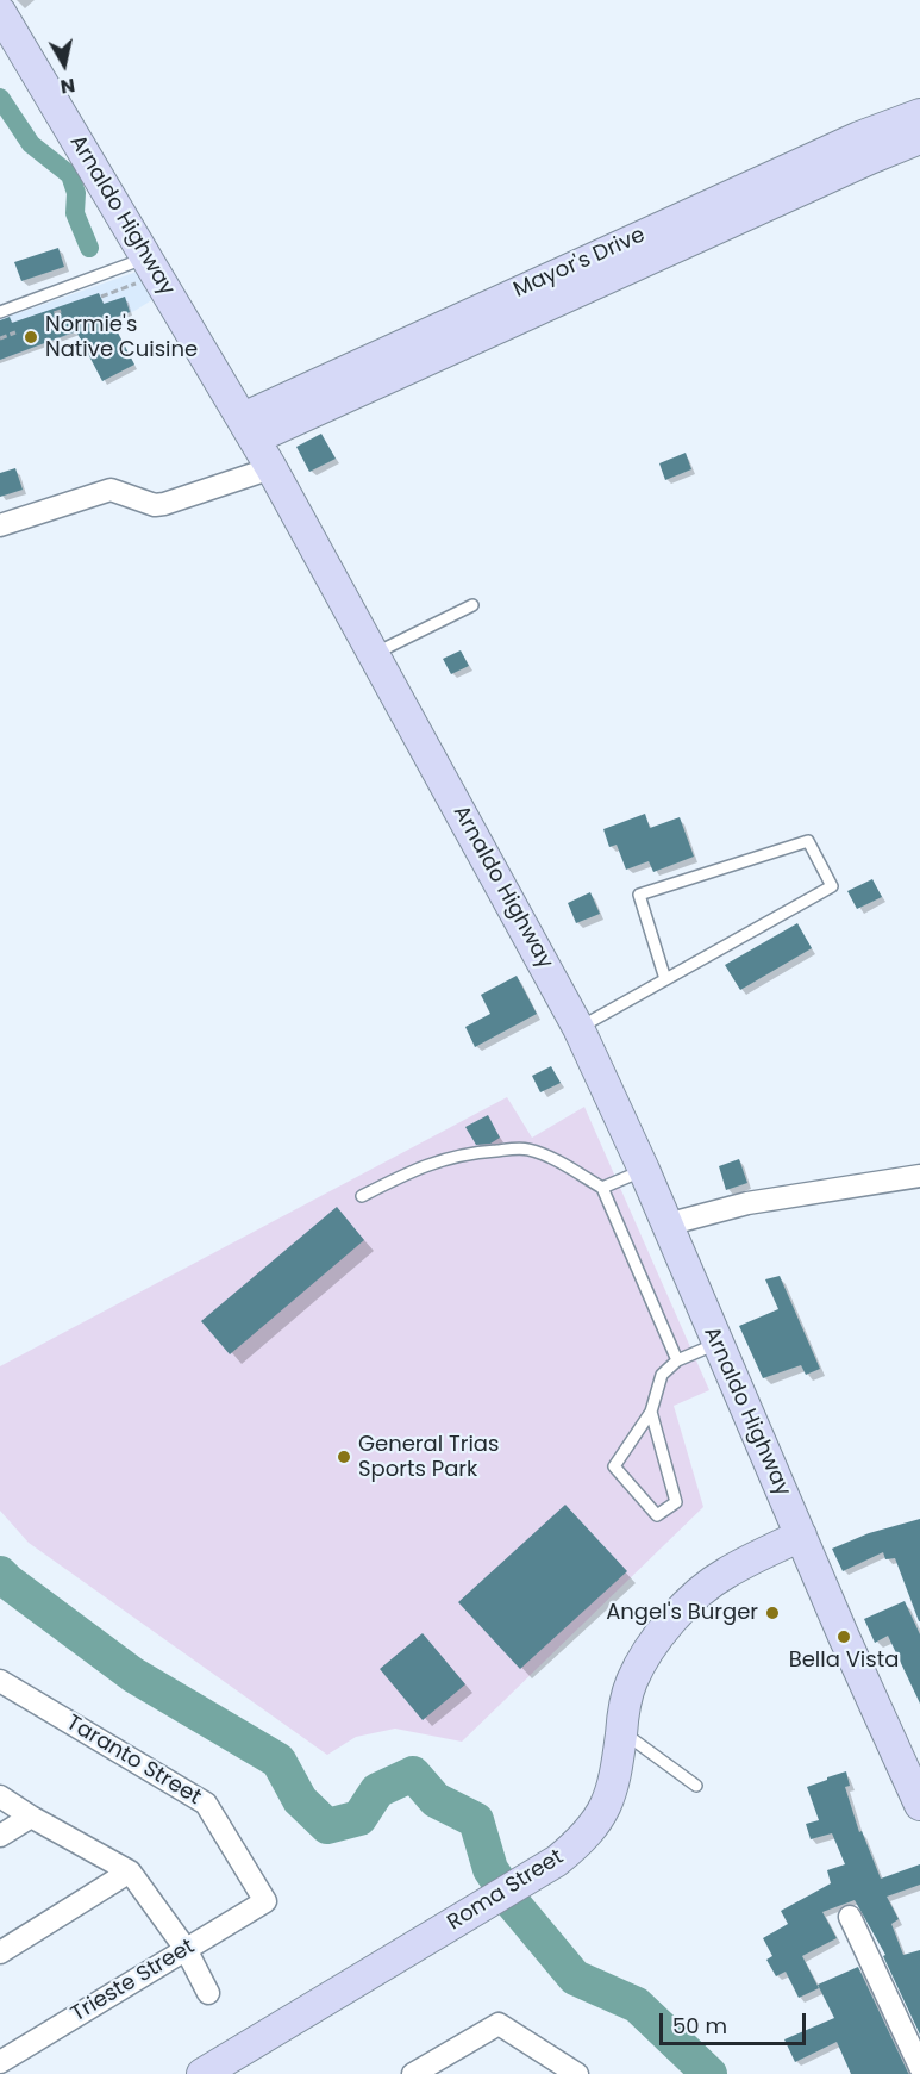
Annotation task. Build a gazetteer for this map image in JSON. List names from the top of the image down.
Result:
{
  "streets": {
    "main road": ["Arnaldo Highway", "Mayor's Drive", "Roma Street"],
    "street": ["Taranto Street", "Trieste Street"]
  },
  "crossings": [
    ["Arnaldo Highway", "Mayor's Drive"],
    ["Arnaldo Highway", "Roma Street"],
    ["Taranto Street", "Trieste Street"]
  ],
  "places": [
    "Normie's Native Cuisine",
    "General Trias Sports Park",
    "Angel's Burger",
    "Bella Vista"
  ],
  "scale_bar": "50 m",
  "north": "bottom"
}
